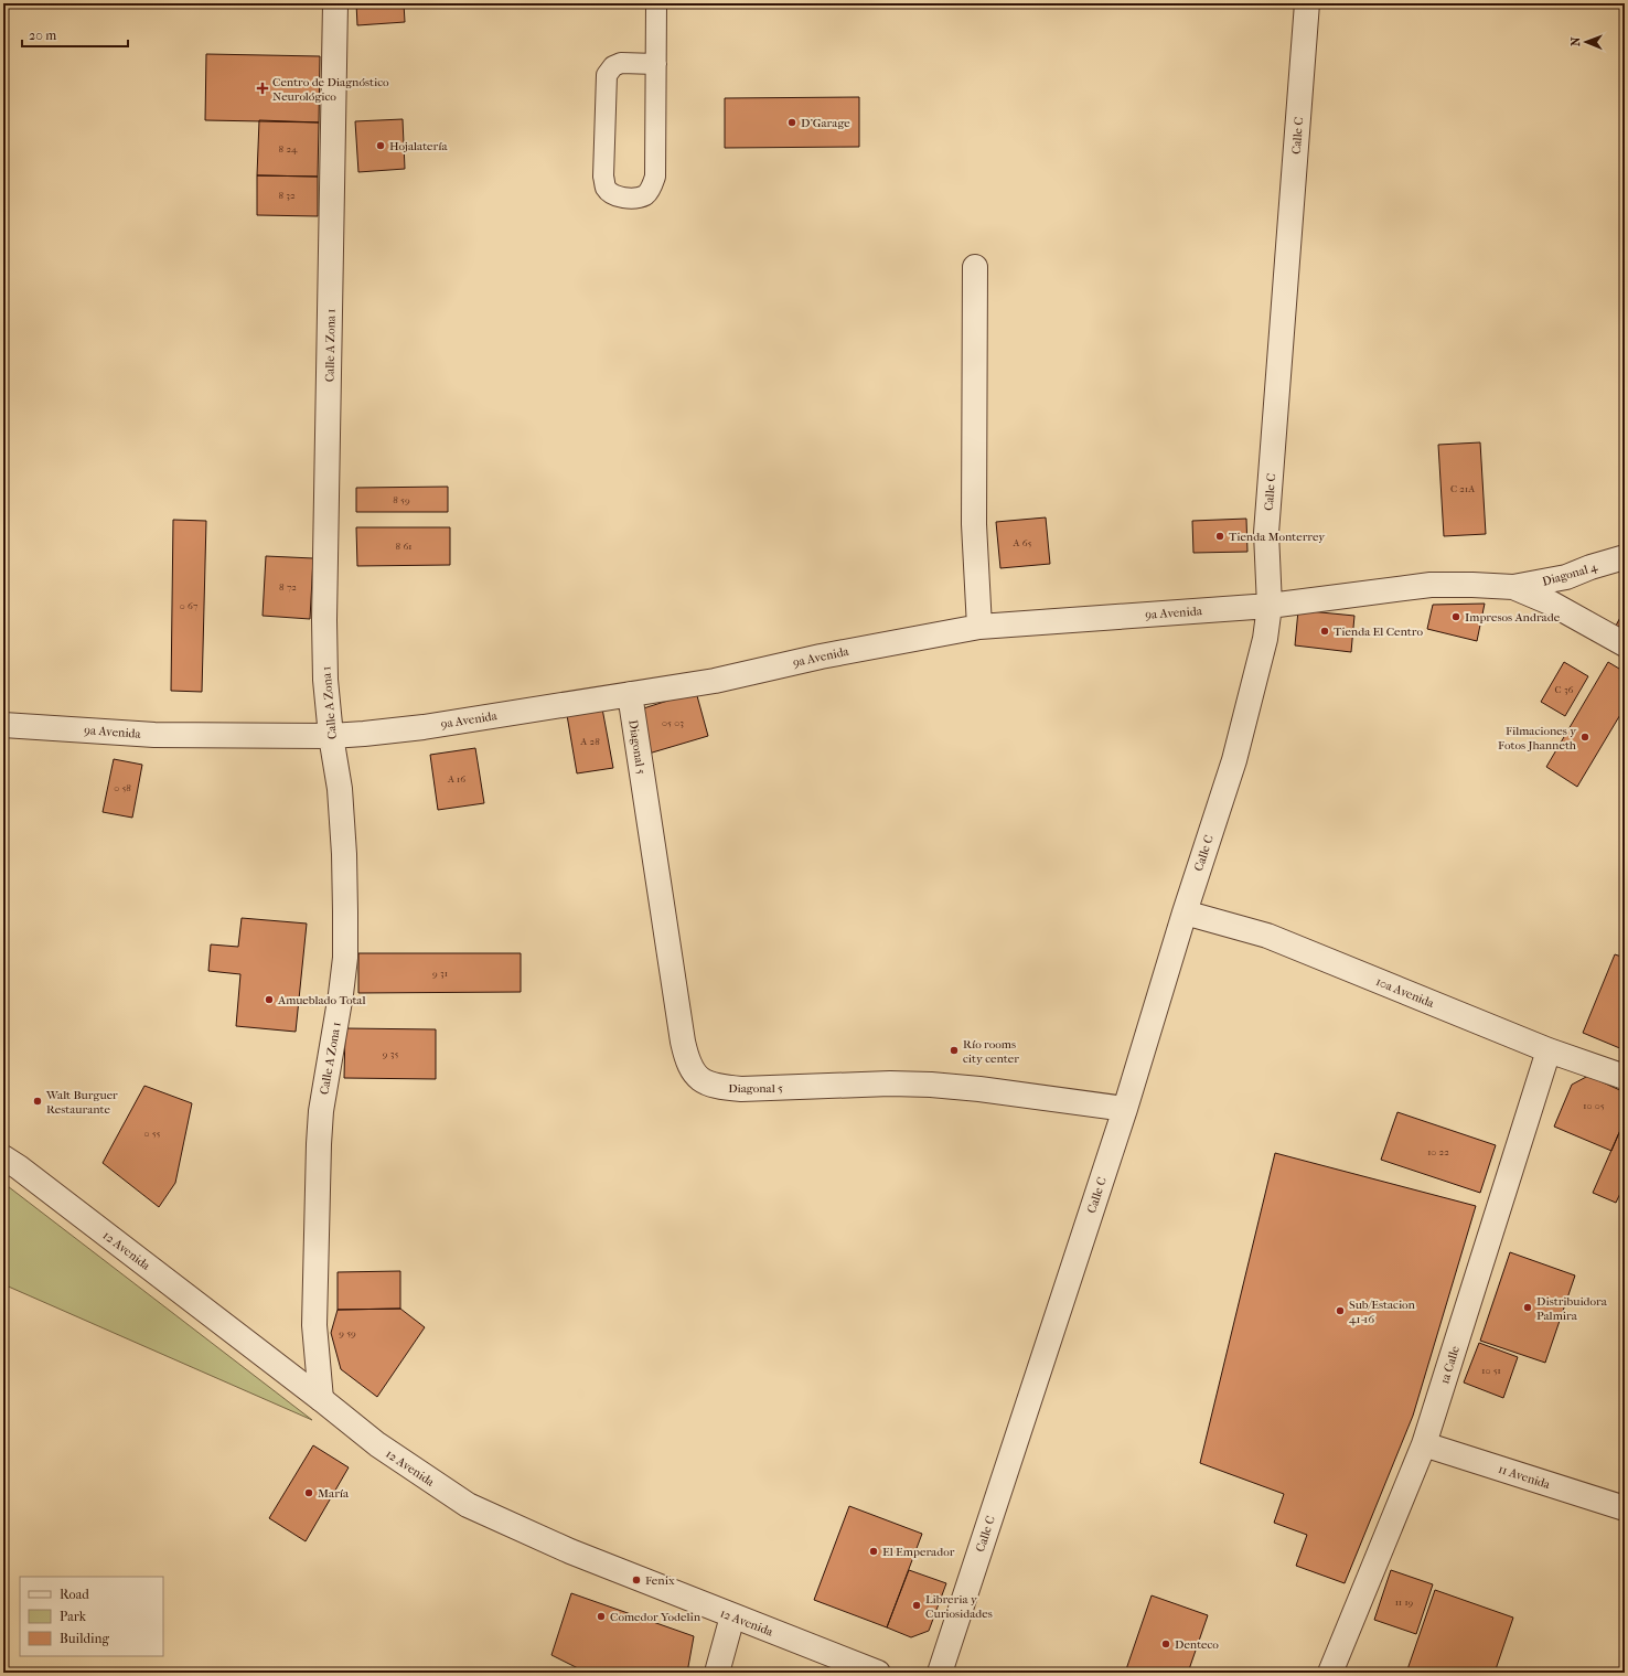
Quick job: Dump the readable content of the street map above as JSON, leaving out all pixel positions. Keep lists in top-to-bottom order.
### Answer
{
  "streets": {
    "street": [
      "Calle C",
      "Calle A Zona 1",
      "Diagonal 4",
      "9a Avenida",
      "Diagonal 5",
      "10a Avenida",
      "12 Avenida",
      "1a Calle",
      "11 Avenida"
    ]
  },
  "crossings": [
    ["Calle C", "9a Avenida"],
    ["Calle C", "Diagonal 5"],
    ["Calle C", "10a Avenida"],
    ["Calle A Zona 1", "9a Avenida"],
    ["Calle A Zona 1", "12 Avenida"],
    ["Diagonal 4", "9a Avenida"],
    ["9a Avenida", "Diagonal 5"],
    ["10a Avenida", "1a Calle"],
    ["1a Calle", "11 Avenida"]
  ],
  "places": {
    "health": ["Centro de Diagnóstico Neurológico"],
    "other": [
      "D'Garage",
      "Hojalatería",
      "Tienda Monterrey",
      "Impresos Andrade",
      "Tienda El Centro",
      "Filmaciones y Fotos Jhanneth",
      "Amueblado Total",
      "Río rooms city center",
      "Walt Burguer Restaurante",
      "Distribuidora Palmira",
      "Sub/Estacion 41-16",
      "María",
      "El Emperador",
      "Fenix",
      "Libreria y Curiosidades",
      "Comedor Yodelin",
      "Denteco"
    ]
  },
  "house_numbers": [
    "8-24",
    "8-32",
    "C-21A",
    "8-59",
    "A-65",
    "8-61",
    "8-72",
    "0-67",
    "C-36",
    "05-03",
    "A-28",
    "A-16",
    "0-58",
    "9-31",
    "9-35",
    "10-05",
    "0-55",
    "10-22",
    "9-59",
    "10-51",
    "11-19"
  ],
  "legend": ["Road", "Park", "Building"],
  "scale_bar": "20 m",
  "north": "left"
}
